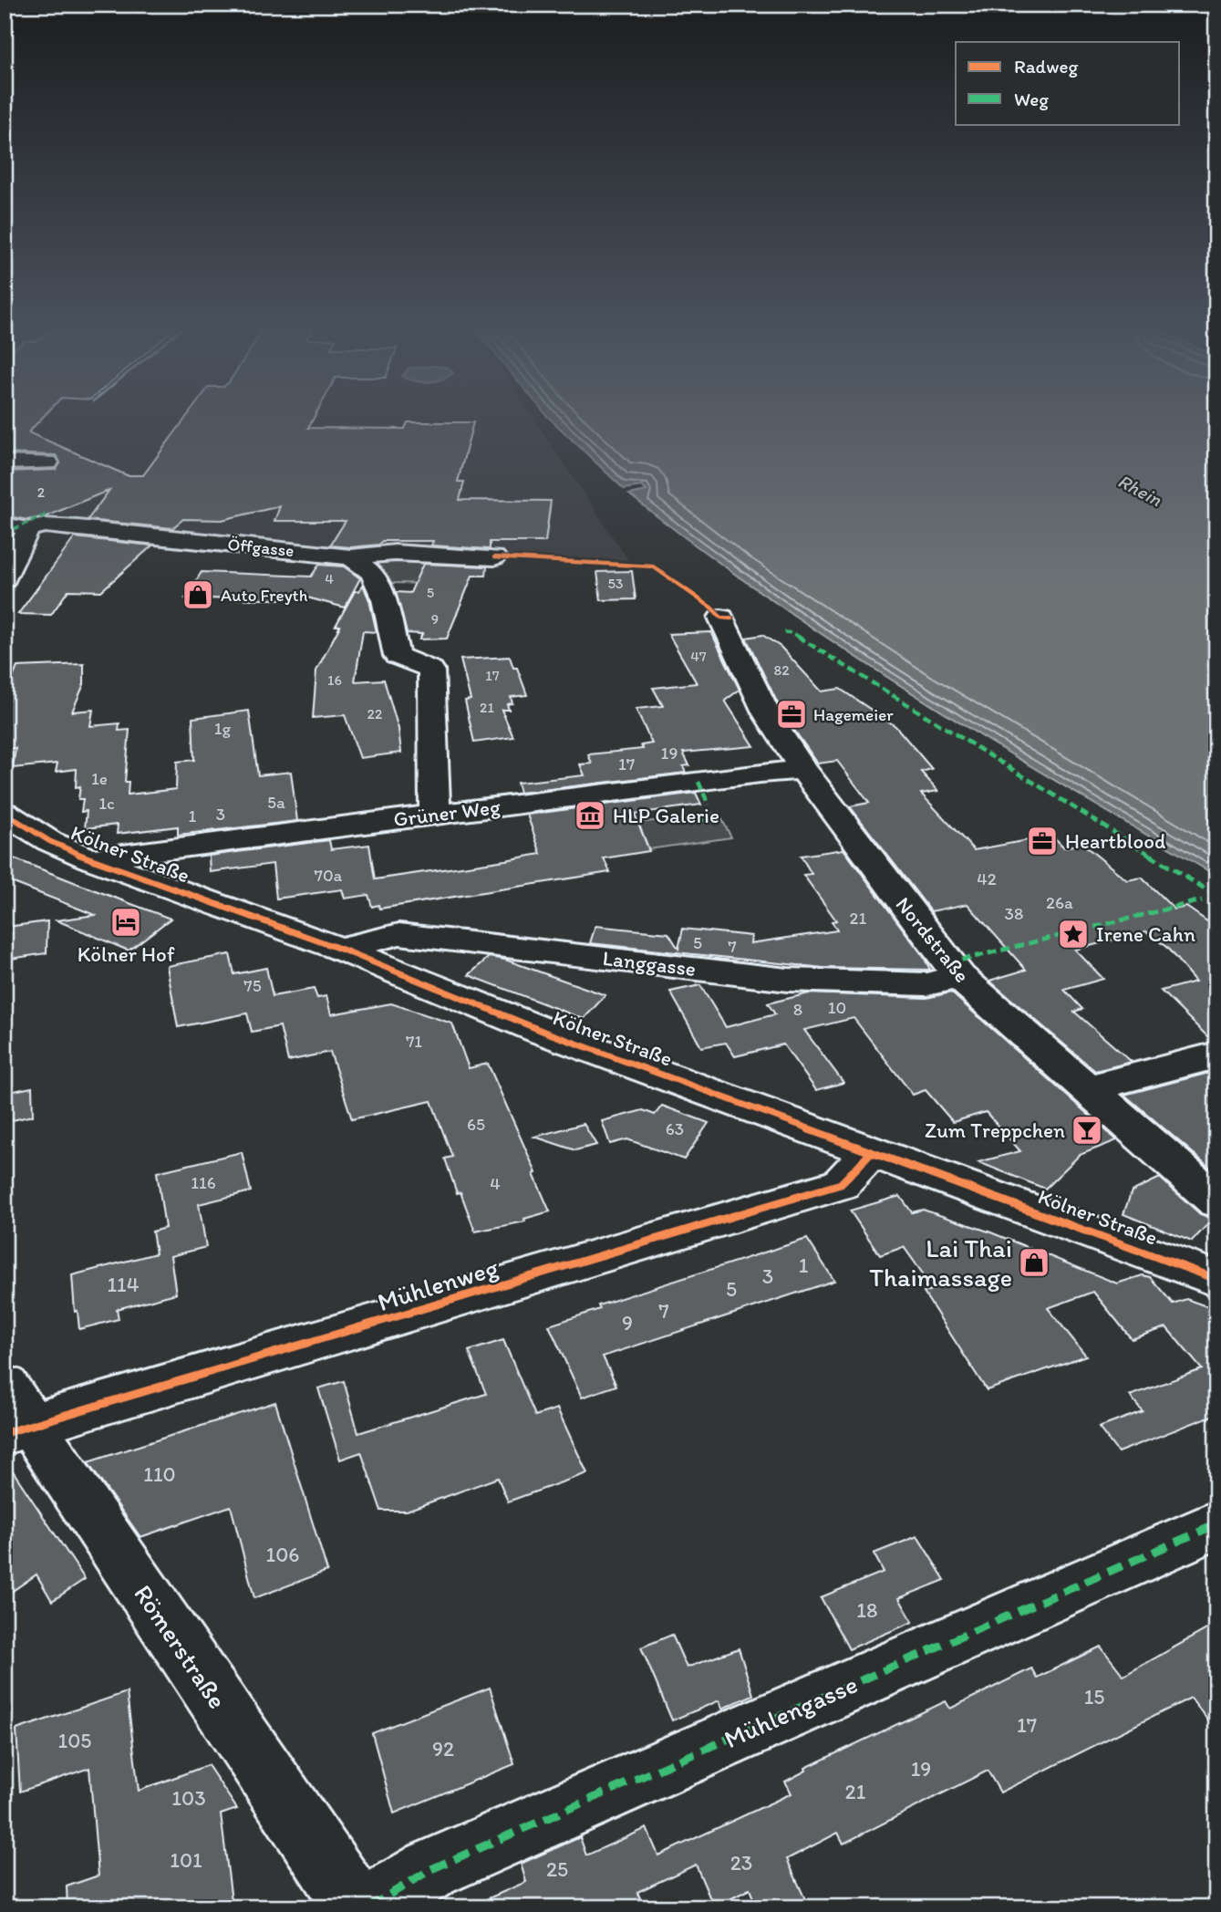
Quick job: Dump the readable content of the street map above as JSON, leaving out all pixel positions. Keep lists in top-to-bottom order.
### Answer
{
  "streets": {
    "street": [
      "Öffgasse",
      "Grüner Weg",
      "Kölner Straße",
      "Nordstraße",
      "Langgasse",
      "Mühlenweg",
      "Römerstraße",
      "Mühlengasse"
    ]
  },
  "crossings": [
    ["Grüner Weg", "Kölner Straße"],
    ["Grüner Weg", "Nordstraße"],
    ["Kölner Straße", "Langgasse"],
    ["Kölner Straße", "Mühlenweg"],
    ["Nordstraße", "Langgasse"],
    ["Mühlenweg", "Römerstraße"]
  ],
  "water": ["Rhein"],
  "places": {
    "shop": ["Auto Freyth", "Lai Thai Thaimassage"],
    "office": ["Hagemeier", "Heartblood"],
    "museum": ["HLP Galerie"],
    "hotel": ["Kölner Hof"],
    "place": ["Irene Cahn"],
    "bar": ["Zum Treppchen"]
  },
  "house_numbers": [
    "2",
    "4",
    "53",
    "5",
    "9",
    "47",
    "82",
    "17",
    "16",
    "21",
    "22",
    "1g",
    "19",
    "17",
    "1e",
    "5a",
    "1c",
    "3",
    "1",
    "70a",
    "42",
    "26a",
    "38",
    "21",
    "5",
    "7",
    "75",
    "10",
    "8",
    "71",
    "65",
    "63",
    "116",
    "4",
    "1",
    "3",
    "114",
    "5",
    "7",
    "9",
    "110",
    "106",
    "18",
    "15",
    "17",
    "105",
    "92",
    "19",
    "21",
    "103",
    "101",
    "23",
    "25"
  ],
  "legend": ["Radweg", "Weg"]
}
